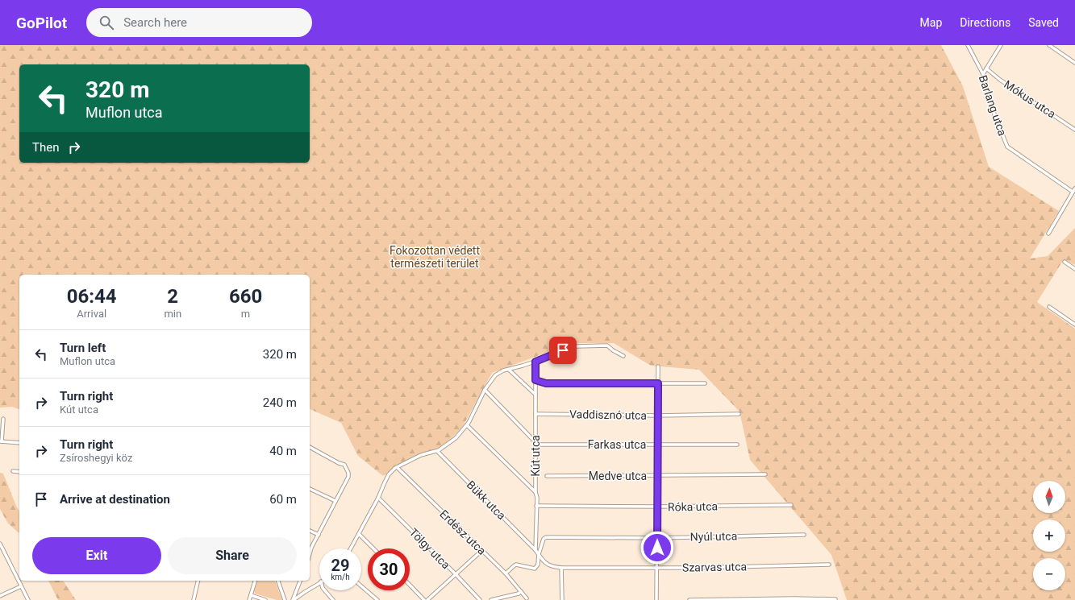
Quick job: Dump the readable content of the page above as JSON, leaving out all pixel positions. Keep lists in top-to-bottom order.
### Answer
{
  "streets": {
    "street": [
      "Mókus utca",
      "Barlang utca",
      "Vaddisznó utca",
      "Farkas utca",
      "Kút utca",
      "Medve utca",
      "Bükk utca",
      "Róka utca",
      "Erdész utca",
      "Nyúl utca",
      "Tölgy utca",
      "Szarvas utca"
    ]
  },
  "crossings": [
    ["Vaddisznó utca", "Kút utca"],
    ["Farkas utca", "Kút utca"],
    ["Kút utca", "Bükk utca"],
    ["Kút utca", "Róka utca"],
    ["Bükk utca", "Nyúl utca"],
    ["Bükk utca", "Szarvas utca"],
    ["Nyúl utca", "Szarvas utca"]
  ],
  "parks": ["Fokozottan védett természeti terület"],
  "north": "top",
  "page": {
    "header": "GoPilot",
    "search": "Search here",
    "nav": ["Map", "Directions", "Saved"],
    "turn": ["320 m", "Muflon utca"],
    "then": "Then",
    "eta": [
      "06:44",
      "Arrival",
      "2",
      "min",
      "660",
      "m"
    ],
    "list": [
      {
        "name": "Turn left",
        "note": "Muflon utca",
        "value": "320 m"
      },
      {
        "name": "Turn right",
        "note": "Kút utca",
        "value": "240 m"
      },
      {
        "name": "Turn right",
        "note": "Zsíroshegyi köz",
        "value": "40 m"
      },
      {
        "name": "Arrive at destination",
        "value": "60 m"
      }
    ],
    "map_buttons": ["+", "−"],
    "buttons": ["Exit", "Share"],
    "speed": "29 km/h",
    "limit": "30"
  }
}
